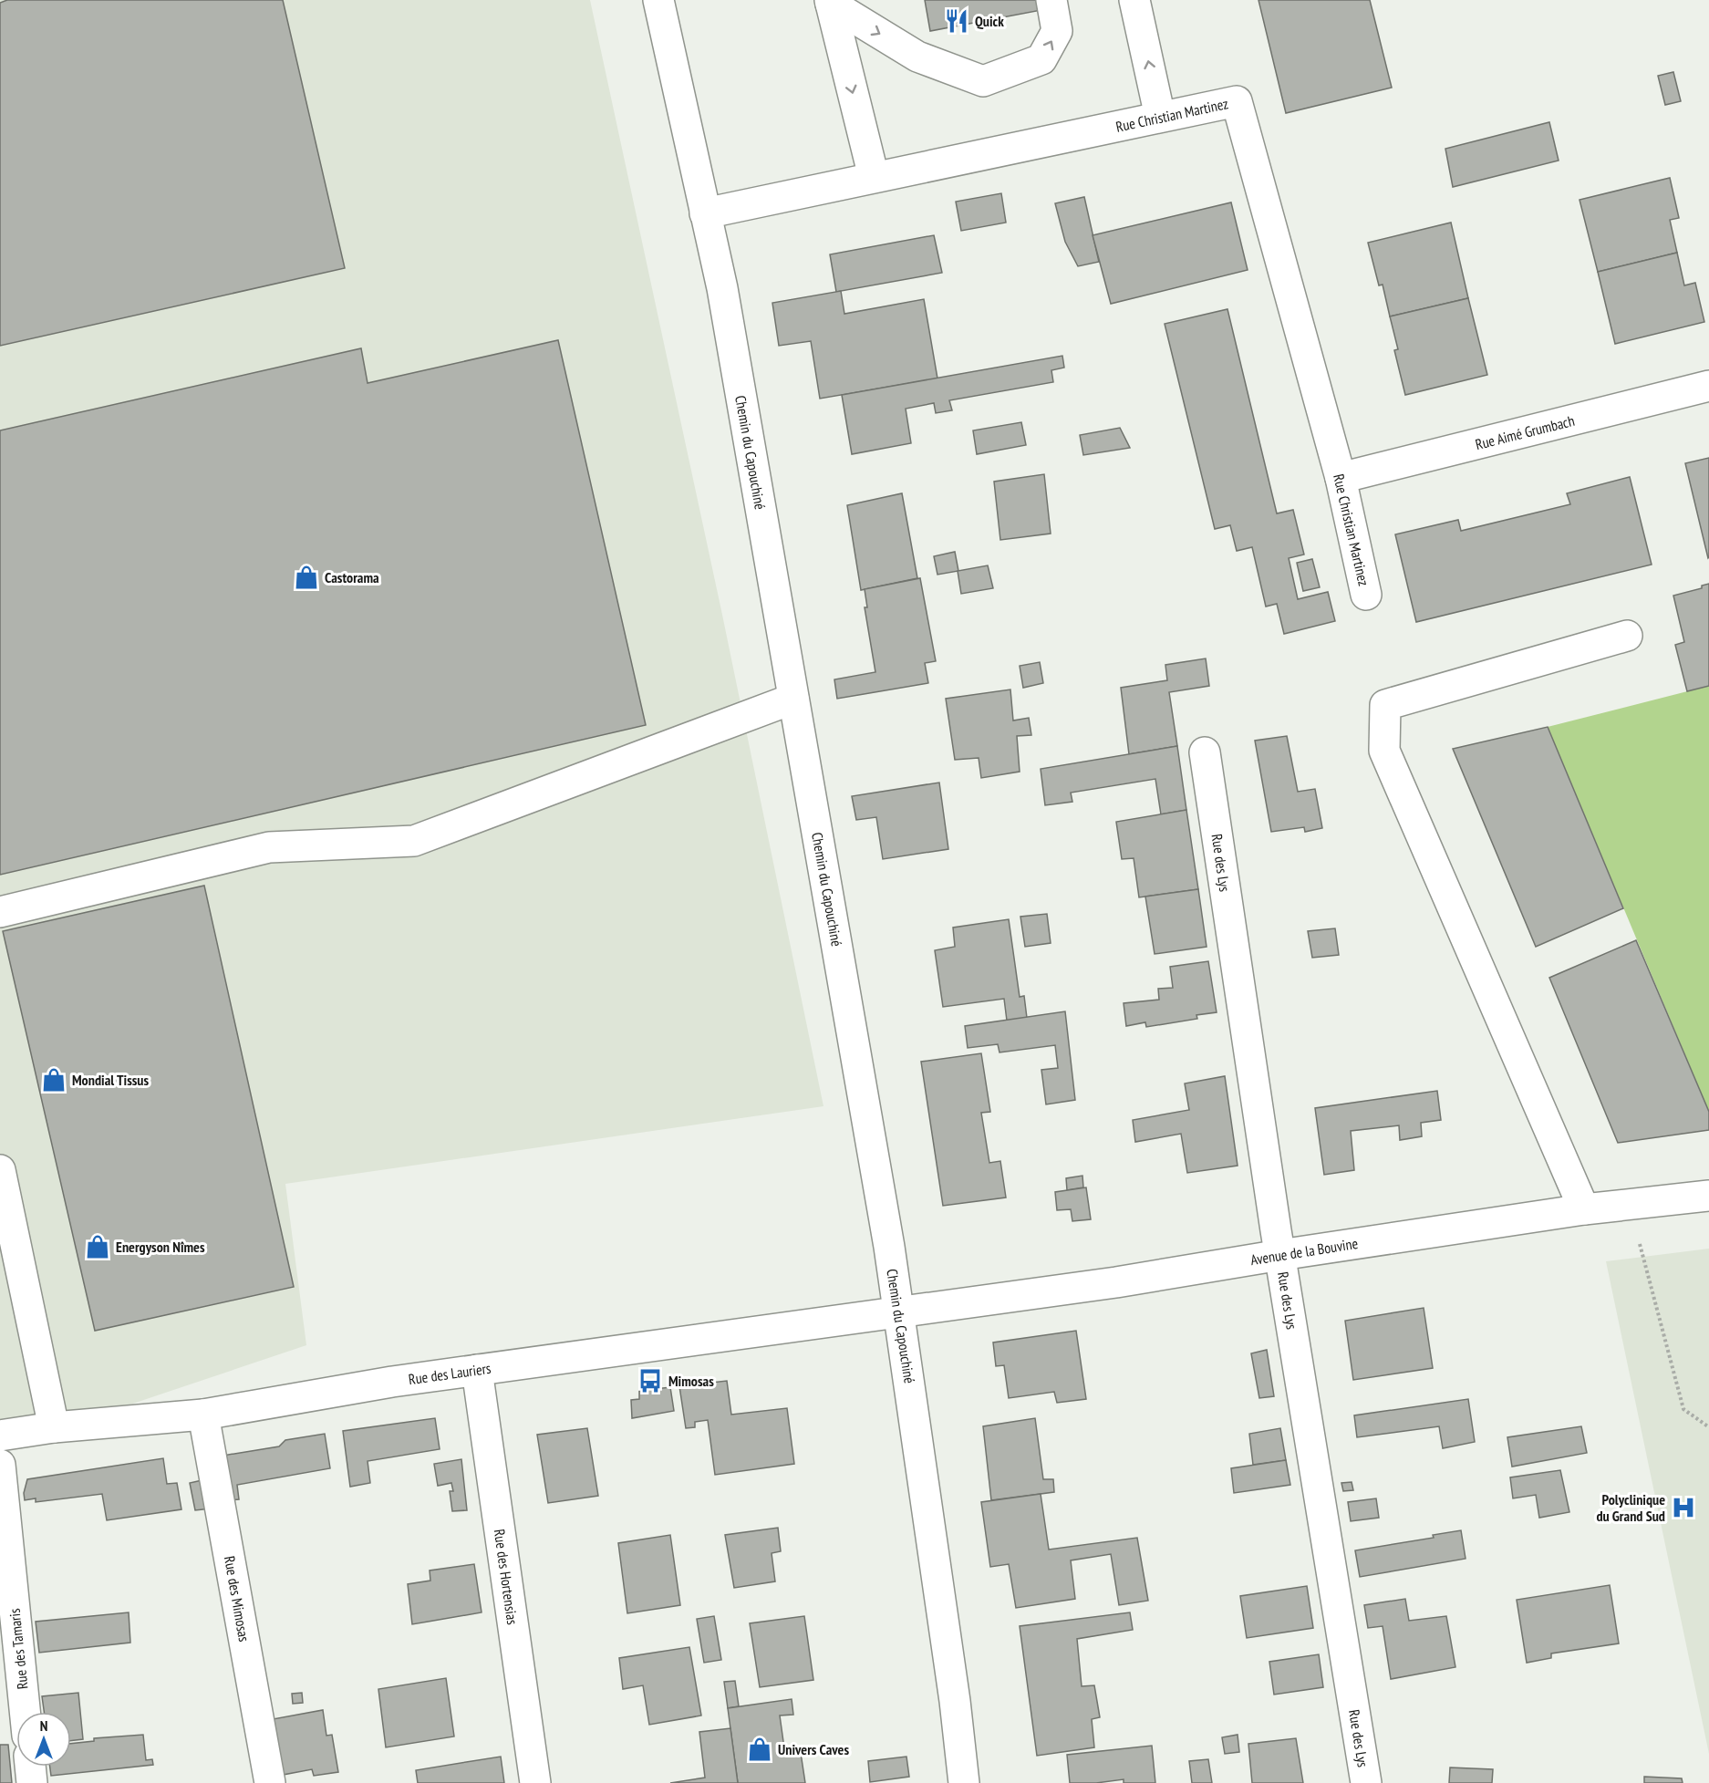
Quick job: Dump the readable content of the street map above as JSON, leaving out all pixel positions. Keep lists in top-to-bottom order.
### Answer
{
  "streets": {
    "street": [
      "Rue Christian Martinez",
      "Rue Aimé Grumbach",
      "Chemin du Capouchiné",
      "Rue des Lys",
      "Avenue de la Bouvine",
      "Rue des Lauriers",
      "Rue des Hortensias",
      "Rue des Mimosas",
      "Rue des Tamaris"
    ]
  },
  "crossings": [
    ["Rue Christian Martinez", "Rue Aimé Grumbach"],
    ["Rue Christian Martinez", "Chemin du Capouchiné"],
    ["Chemin du Capouchiné", "Avenue de la Bouvine"],
    ["Chemin du Capouchiné", "Rue des Lauriers"],
    ["Rue des Lys", "Avenue de la Bouvine"],
    ["Avenue de la Bouvine", "Rue des Lauriers"],
    ["Rue des Lauriers", "Rue des Hortensias"],
    ["Rue des Lauriers", "Rue des Mimosas"]
  ],
  "places": {
    "restaurant": ["Quick"],
    "shop": [
      "Castorama",
      "Mondial Tissus",
      "Energyson Nîmes",
      "Univers Caves"
    ],
    "bus stop": ["Mimosas"],
    "hospital": ["Polyclinique du Grand Sud"]
  },
  "north": "top"
}
